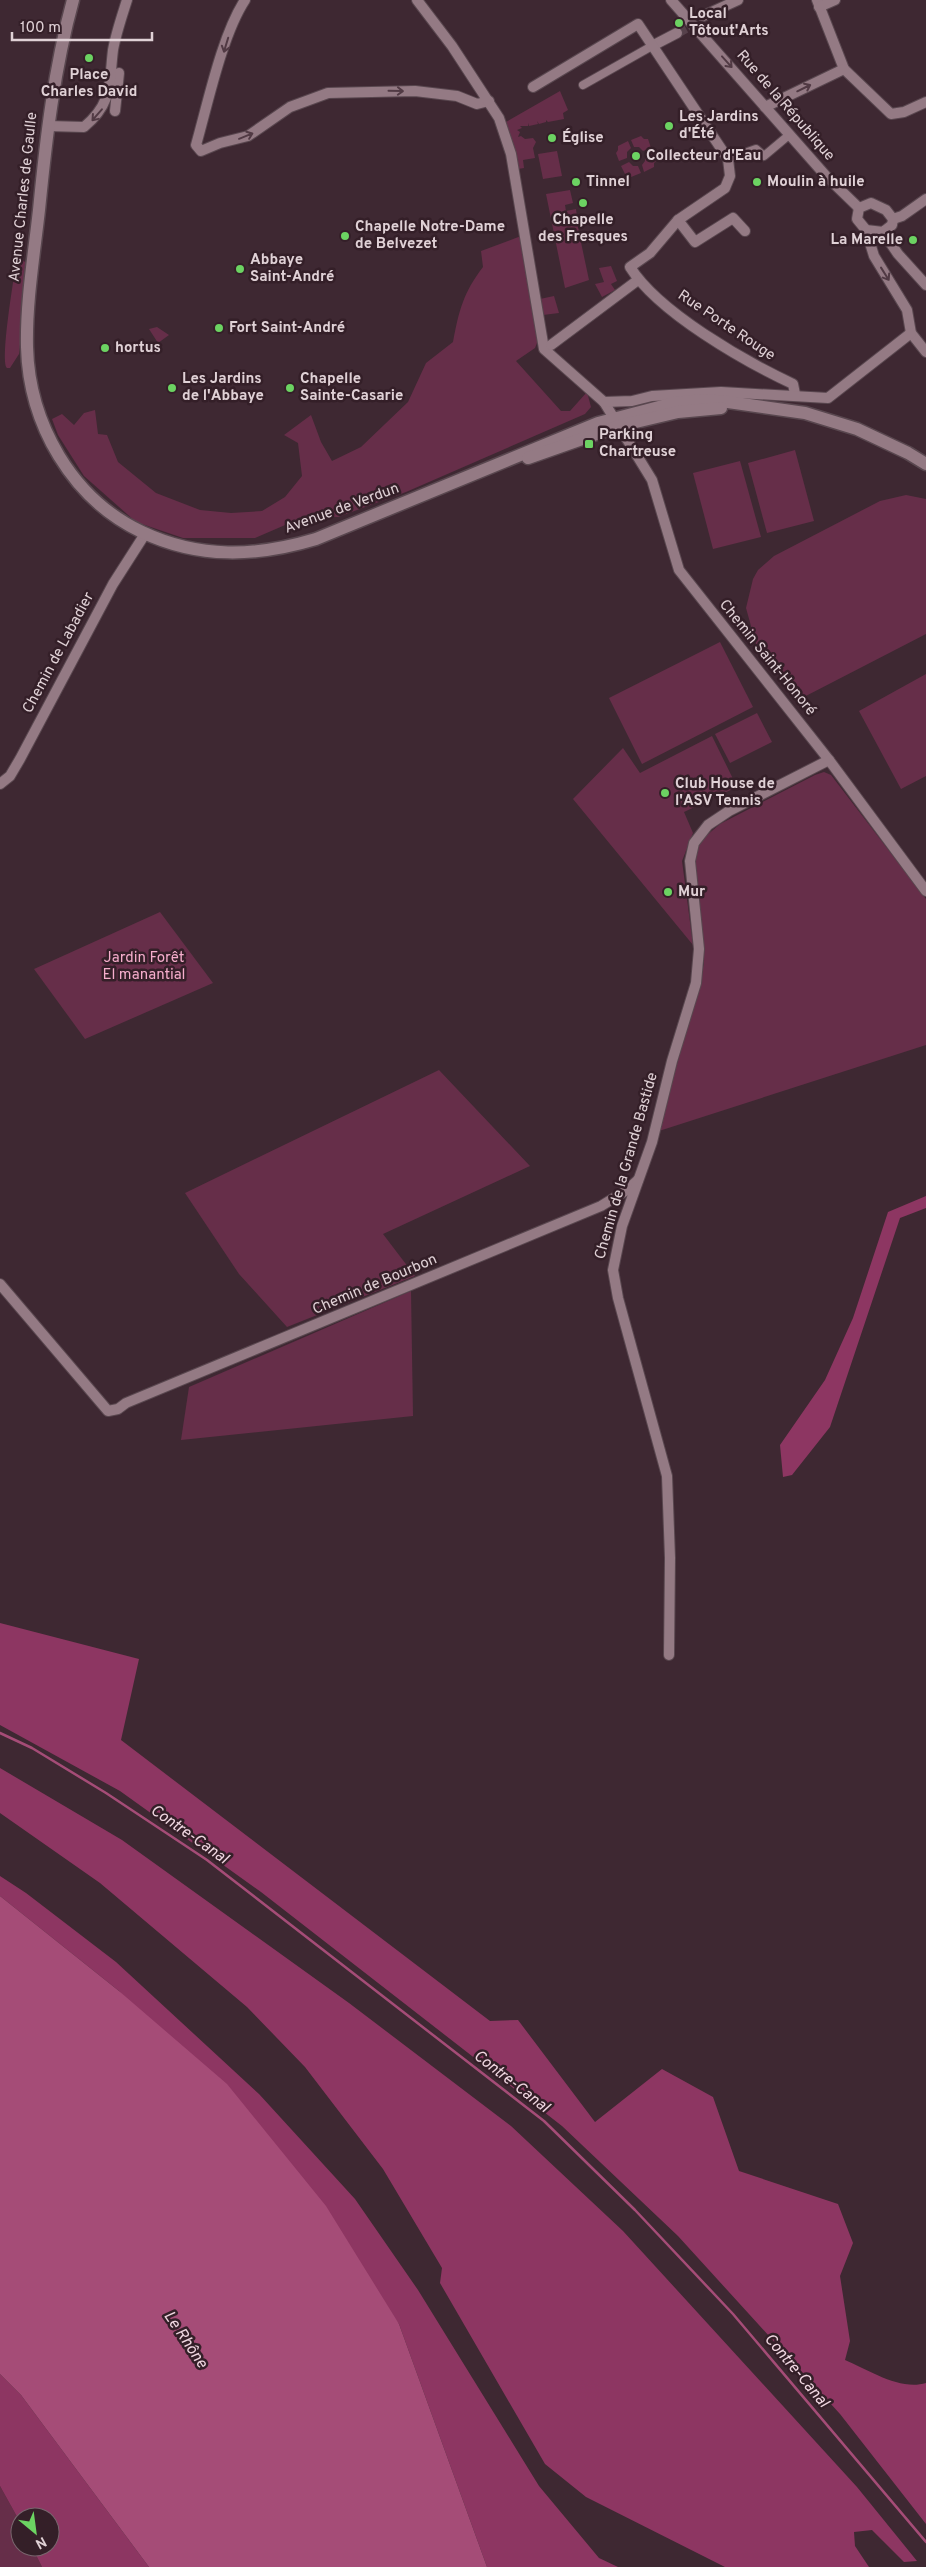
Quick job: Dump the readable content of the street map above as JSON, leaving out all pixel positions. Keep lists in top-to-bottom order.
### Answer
{
  "streets": {
    "main road": ["Avenue Charles de Gaulle", "Avenue de Verdun"],
    "street": [
      "Rue de la République",
      "Rue Porte Rouge",
      "Chemin de Labadier",
      "Chemin Saint-Honoré",
      "Chemin de la Grande Bastide",
      "Chemin de Bourbon"
    ]
  },
  "crossings": [
    ["Avenue Charles de Gaulle", "Avenue de Verdun"],
    ["Avenue Charles de Gaulle", "Chemin de Labadier"],
    ["Avenue de Verdun", "Chemin de Labadier"],
    ["Avenue de Verdun", "Chemin Saint-Honoré"],
    ["Chemin Saint-Honoré", "Chemin de la Grande Bastide"],
    ["Chemin de la Grande Bastide", "Chemin de Bourbon"]
  ],
  "water": ["Contre-Canal", "Le Rhône"],
  "parks": ["Jardin Forêt El manantial"],
  "places": {
    "other": [
      "Local Tôtout'Arts",
      "Place Charles David",
      "Les Jardins d'Été",
      "Église",
      "Collecteur d'Eau",
      "Tinnel",
      "Moulin à huile",
      "Chapelle des Fresques",
      "Chapelle Notre-Dame de Belvezet",
      "La Marelle",
      "Abbaye Saint-André",
      "Fort Saint-André",
      "hortus",
      "Les Jardins de l'Abbaye",
      "Chapelle Sainte-Casarie",
      "Club House de l'ASV Tennis",
      "Mur"
    ],
    "transit": ["Parking Chartreuse"]
  },
  "scale_bar": "100 m",
  "north": "bottom right"
}
